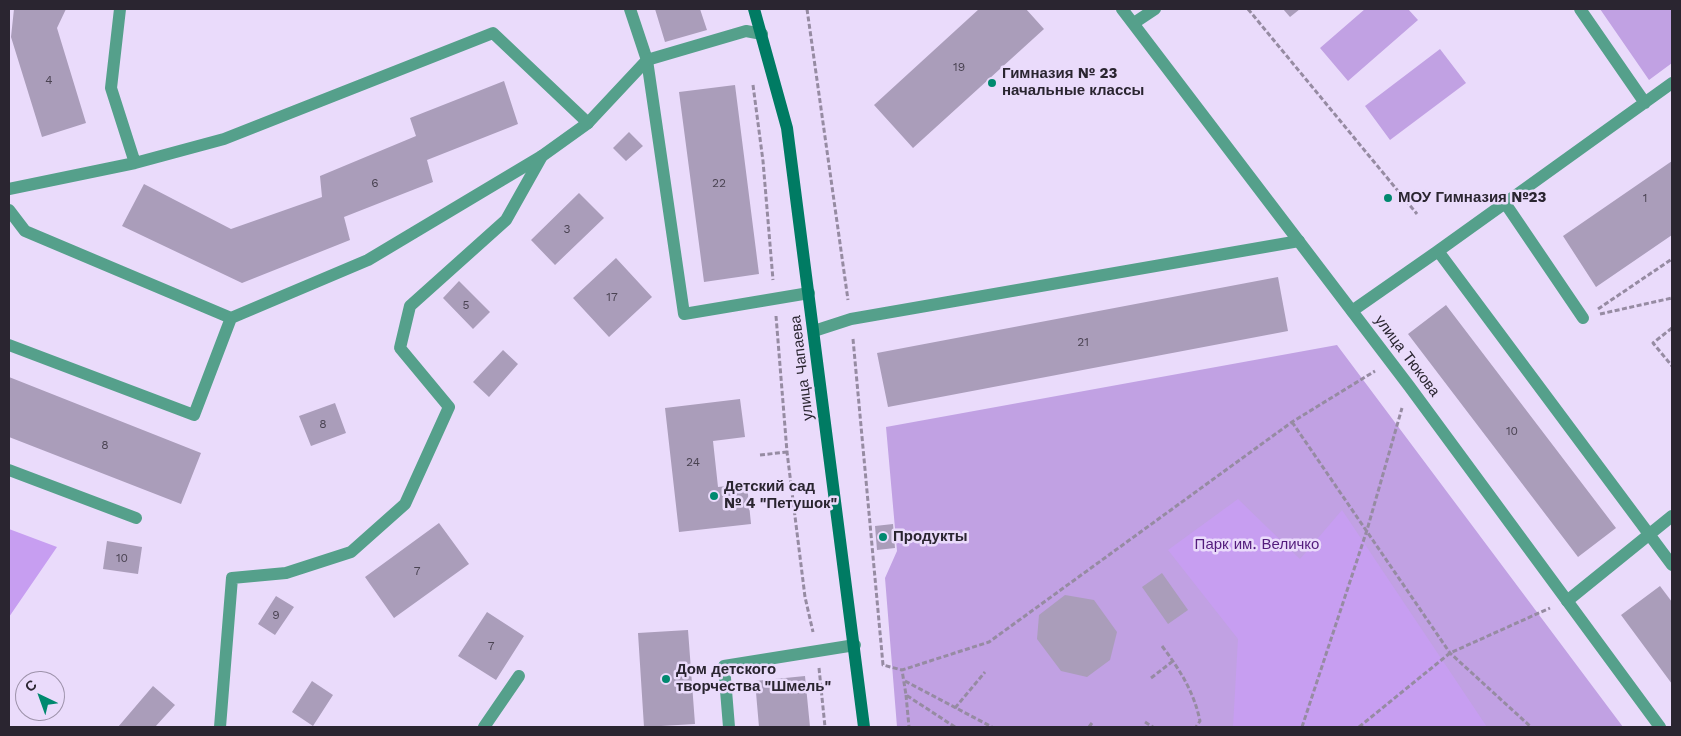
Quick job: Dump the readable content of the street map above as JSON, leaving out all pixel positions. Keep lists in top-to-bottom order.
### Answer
{
  "streets": {
    "street": ["улица Тюкова", "улица Чапаева"]
  },
  "parks": ["Парк им. Величко"],
  "places": [
    "Гимназия № 23 начальные классы",
    "МОУ Гимназия №23",
    "Детский сад № 4 \"Петушок\"",
    "Продукты",
    "Дом детского творчества \"Шмель\""
  ],
  "house_numbers": [
    "19",
    "4",
    "6",
    "22",
    "1",
    "3",
    "17",
    "5",
    "21",
    "8",
    "10",
    "8",
    "24",
    "10",
    "7",
    "9",
    "7"
  ],
  "north": "top left"
}
